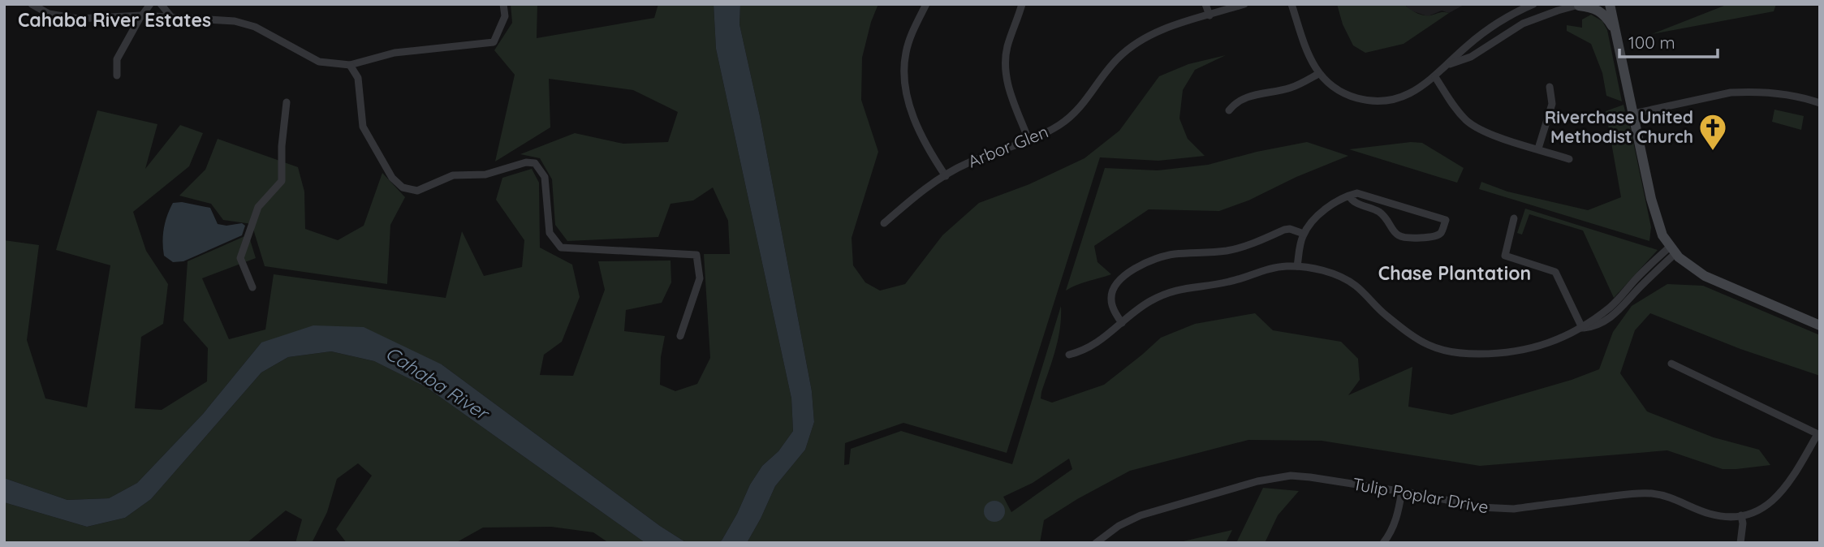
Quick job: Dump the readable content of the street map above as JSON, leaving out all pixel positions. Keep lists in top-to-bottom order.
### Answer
{
  "streets": {
    "street": ["Arbor Glen", "Tulip Poplar Drive"]
  },
  "districts": ["Cahaba River Estates", "Chase Plantation"],
  "water": ["Cahaba River"],
  "places": {
    "church": ["Riverchase United Methodist Church"]
  },
  "scale_bar": "100 m"
}
